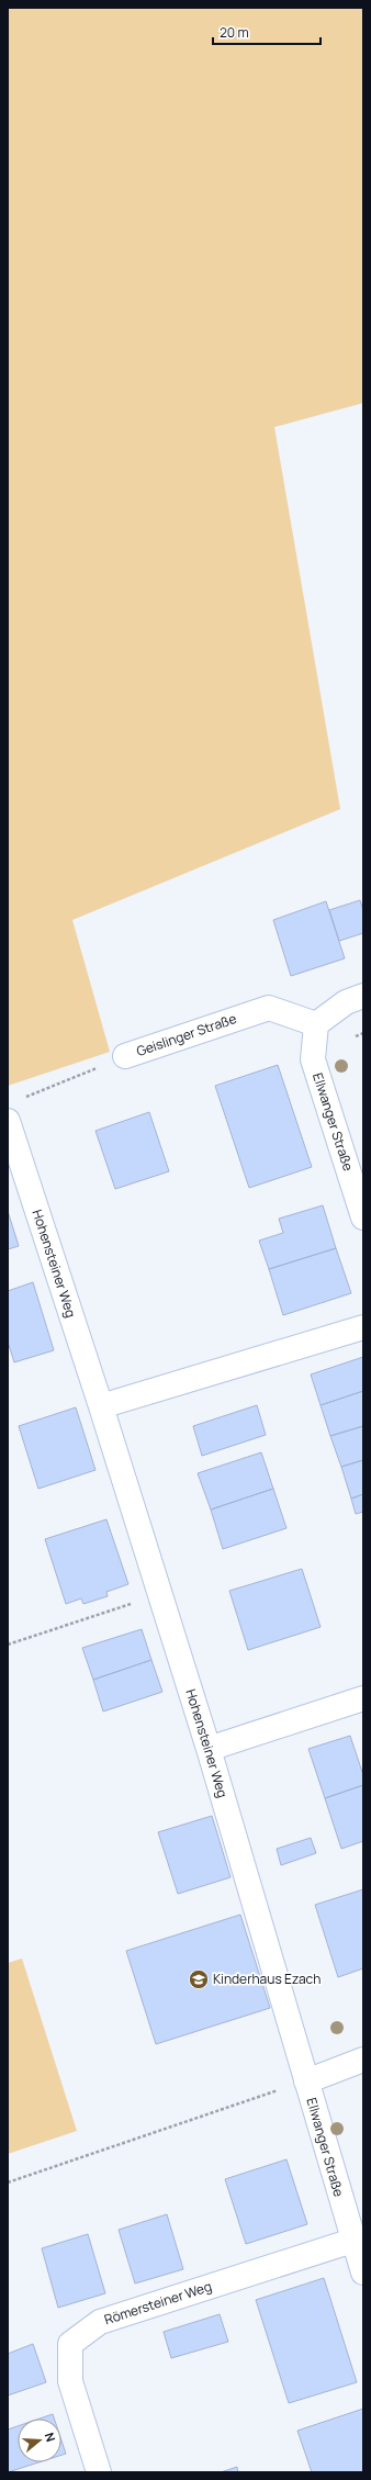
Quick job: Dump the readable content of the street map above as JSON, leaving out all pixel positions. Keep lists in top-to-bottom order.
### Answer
{
  "streets": {
    "street": [
      "Geislinger Straße",
      "Ellwanger Straße",
      "Hohensteiner Weg",
      "Römersteiner Weg"
    ]
  },
  "crossings": [
    ["Geislinger Straße", "Ellwanger Straße"],
    ["Ellwanger Straße", "Hohensteiner Weg"],
    ["Ellwanger Straße", "Römersteiner Weg"]
  ],
  "places": {
    "school or university": ["Kinderhaus Ezach"]
  },
  "scale_bar": "20 m",
  "north": "right"
}
